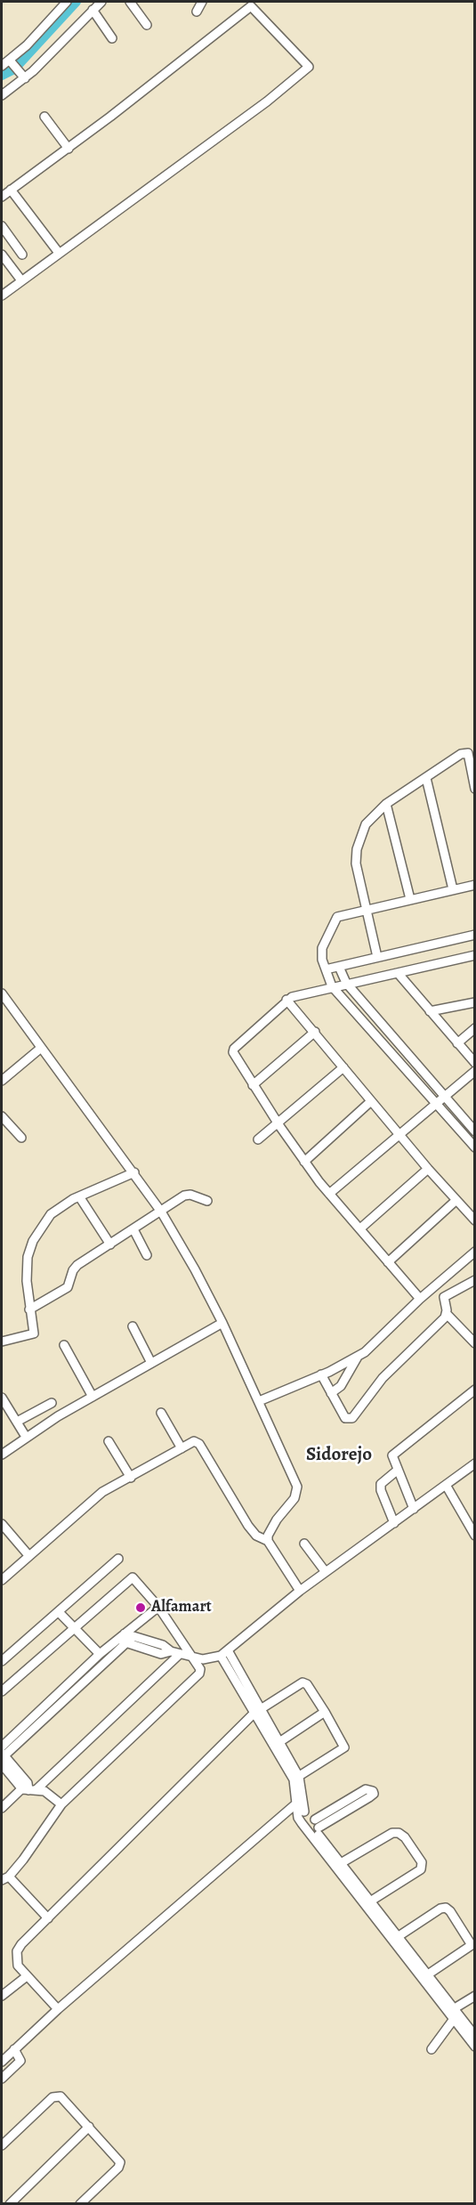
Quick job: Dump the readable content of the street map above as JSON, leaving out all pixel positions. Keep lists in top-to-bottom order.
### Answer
{
  "districts": ["Sidorejo"],
  "places": ["Alfamart"]
}
